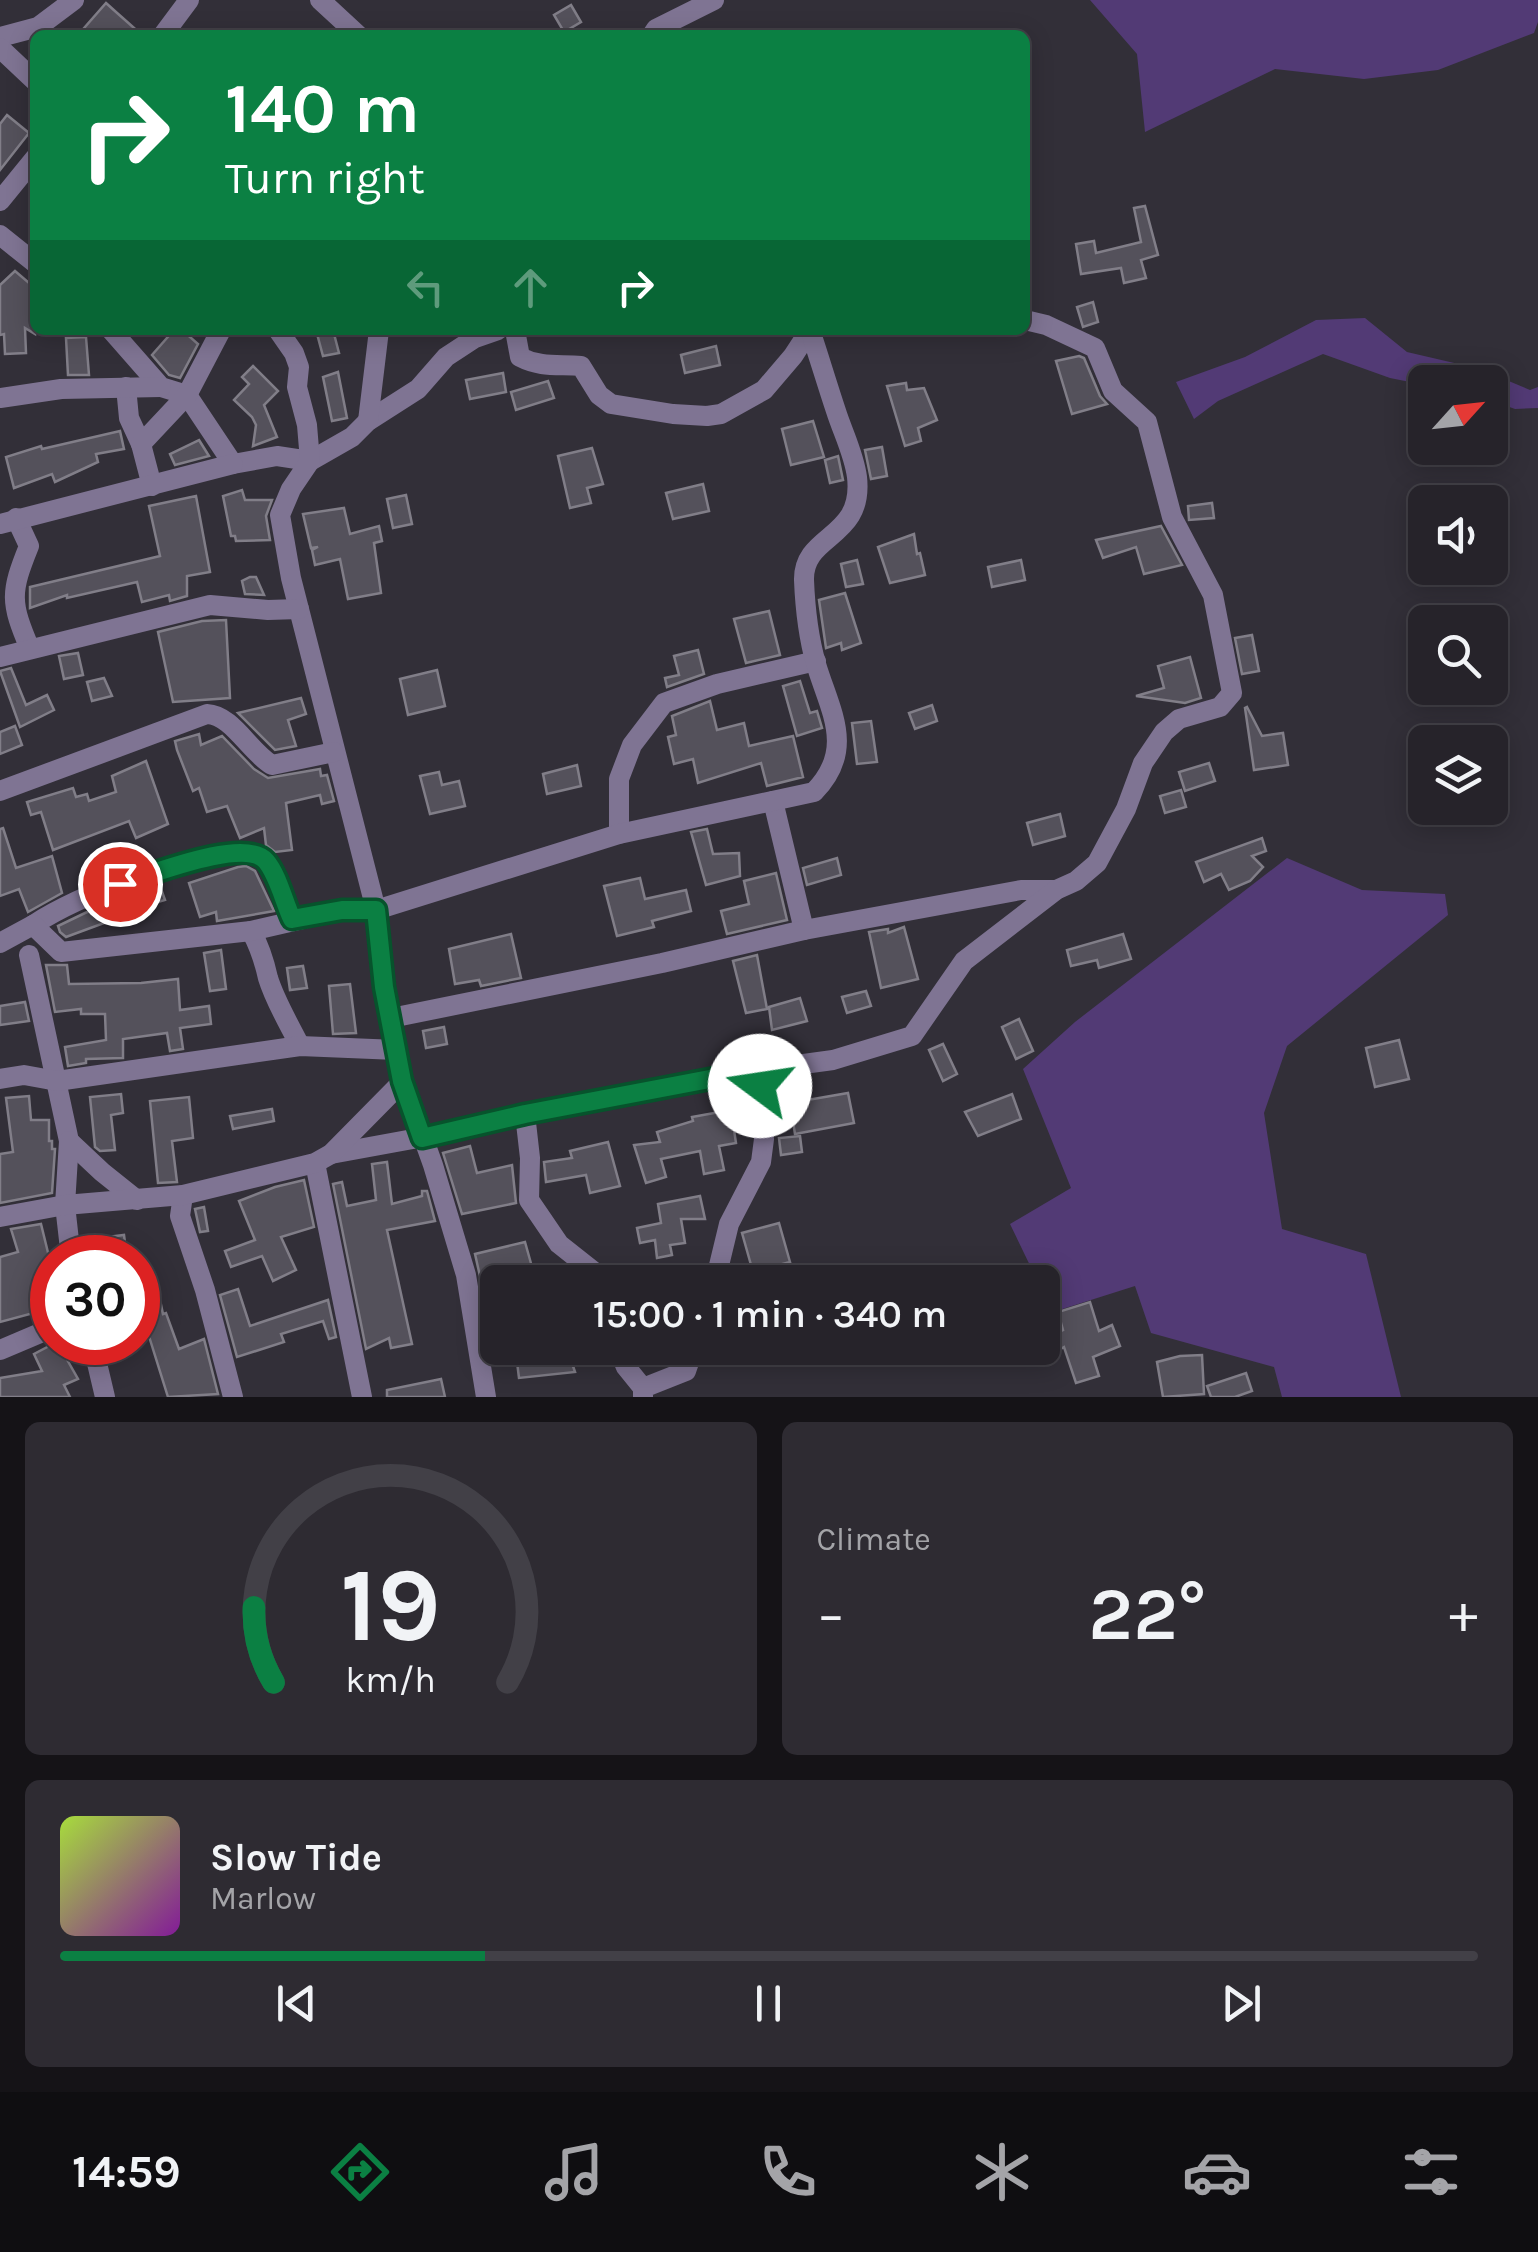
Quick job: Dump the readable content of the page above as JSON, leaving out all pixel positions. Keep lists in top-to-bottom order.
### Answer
{
  "north": "top right",
  "page": {
    "turn": ["140 m", "Turn right"],
    "limit": "30",
    "trip": "15:00 · 1 min · 340 m",
    "tile": "Climate",
    "heat": ["−", "22°", "+"],
    "song": ["Slow Tide", "Marlow"],
    "tabs": "14:59",
    "gauge": ["19", "km/h"]
  }
}
